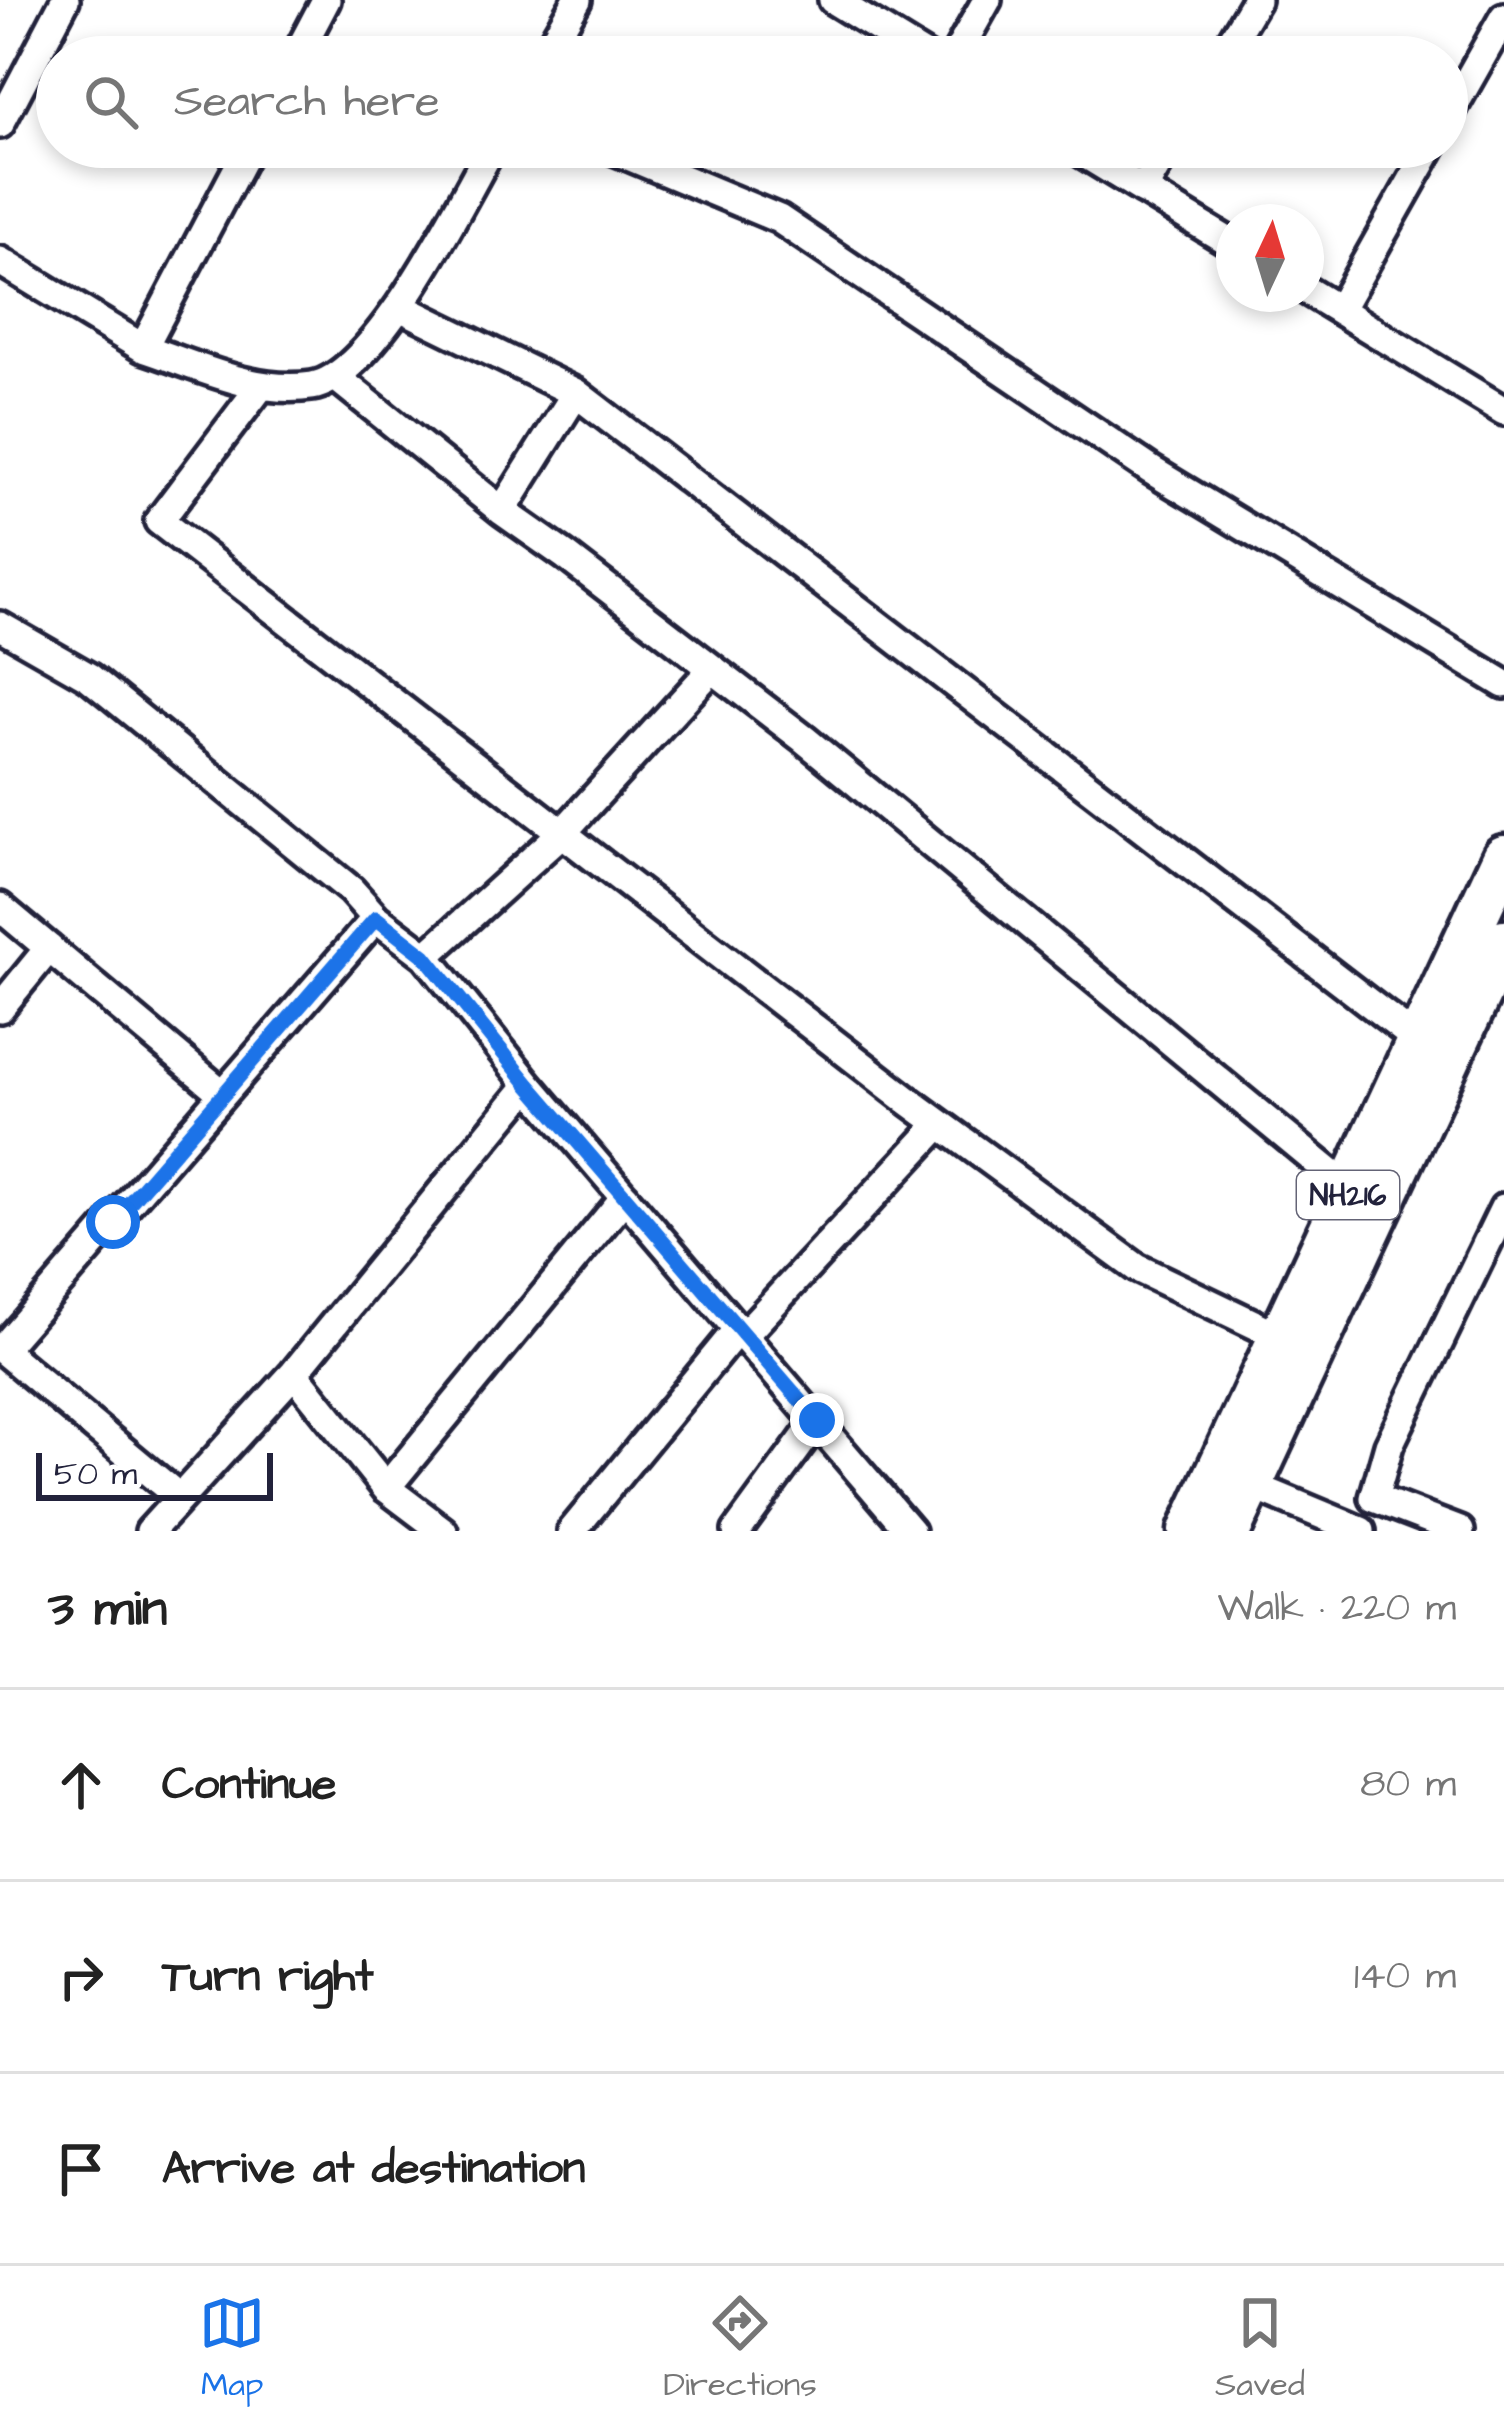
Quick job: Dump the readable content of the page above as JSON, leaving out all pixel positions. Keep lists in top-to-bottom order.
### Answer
{
  "streets": {
    "highway": ["NH216"]
  },
  "scale_bar": "50 m",
  "north": "top",
  "page": {
    "search": "Search here",
    "scale": "50 m",
    "heading": ["3 min", "Walk · 220 m"],
    "list": [
      ["Continue", "80 m"],
      ["Turn right", "140 m"],
      "Arrive at destination"
    ],
    "nav": ["Map", "Directions", "Saved"]
  }
}
